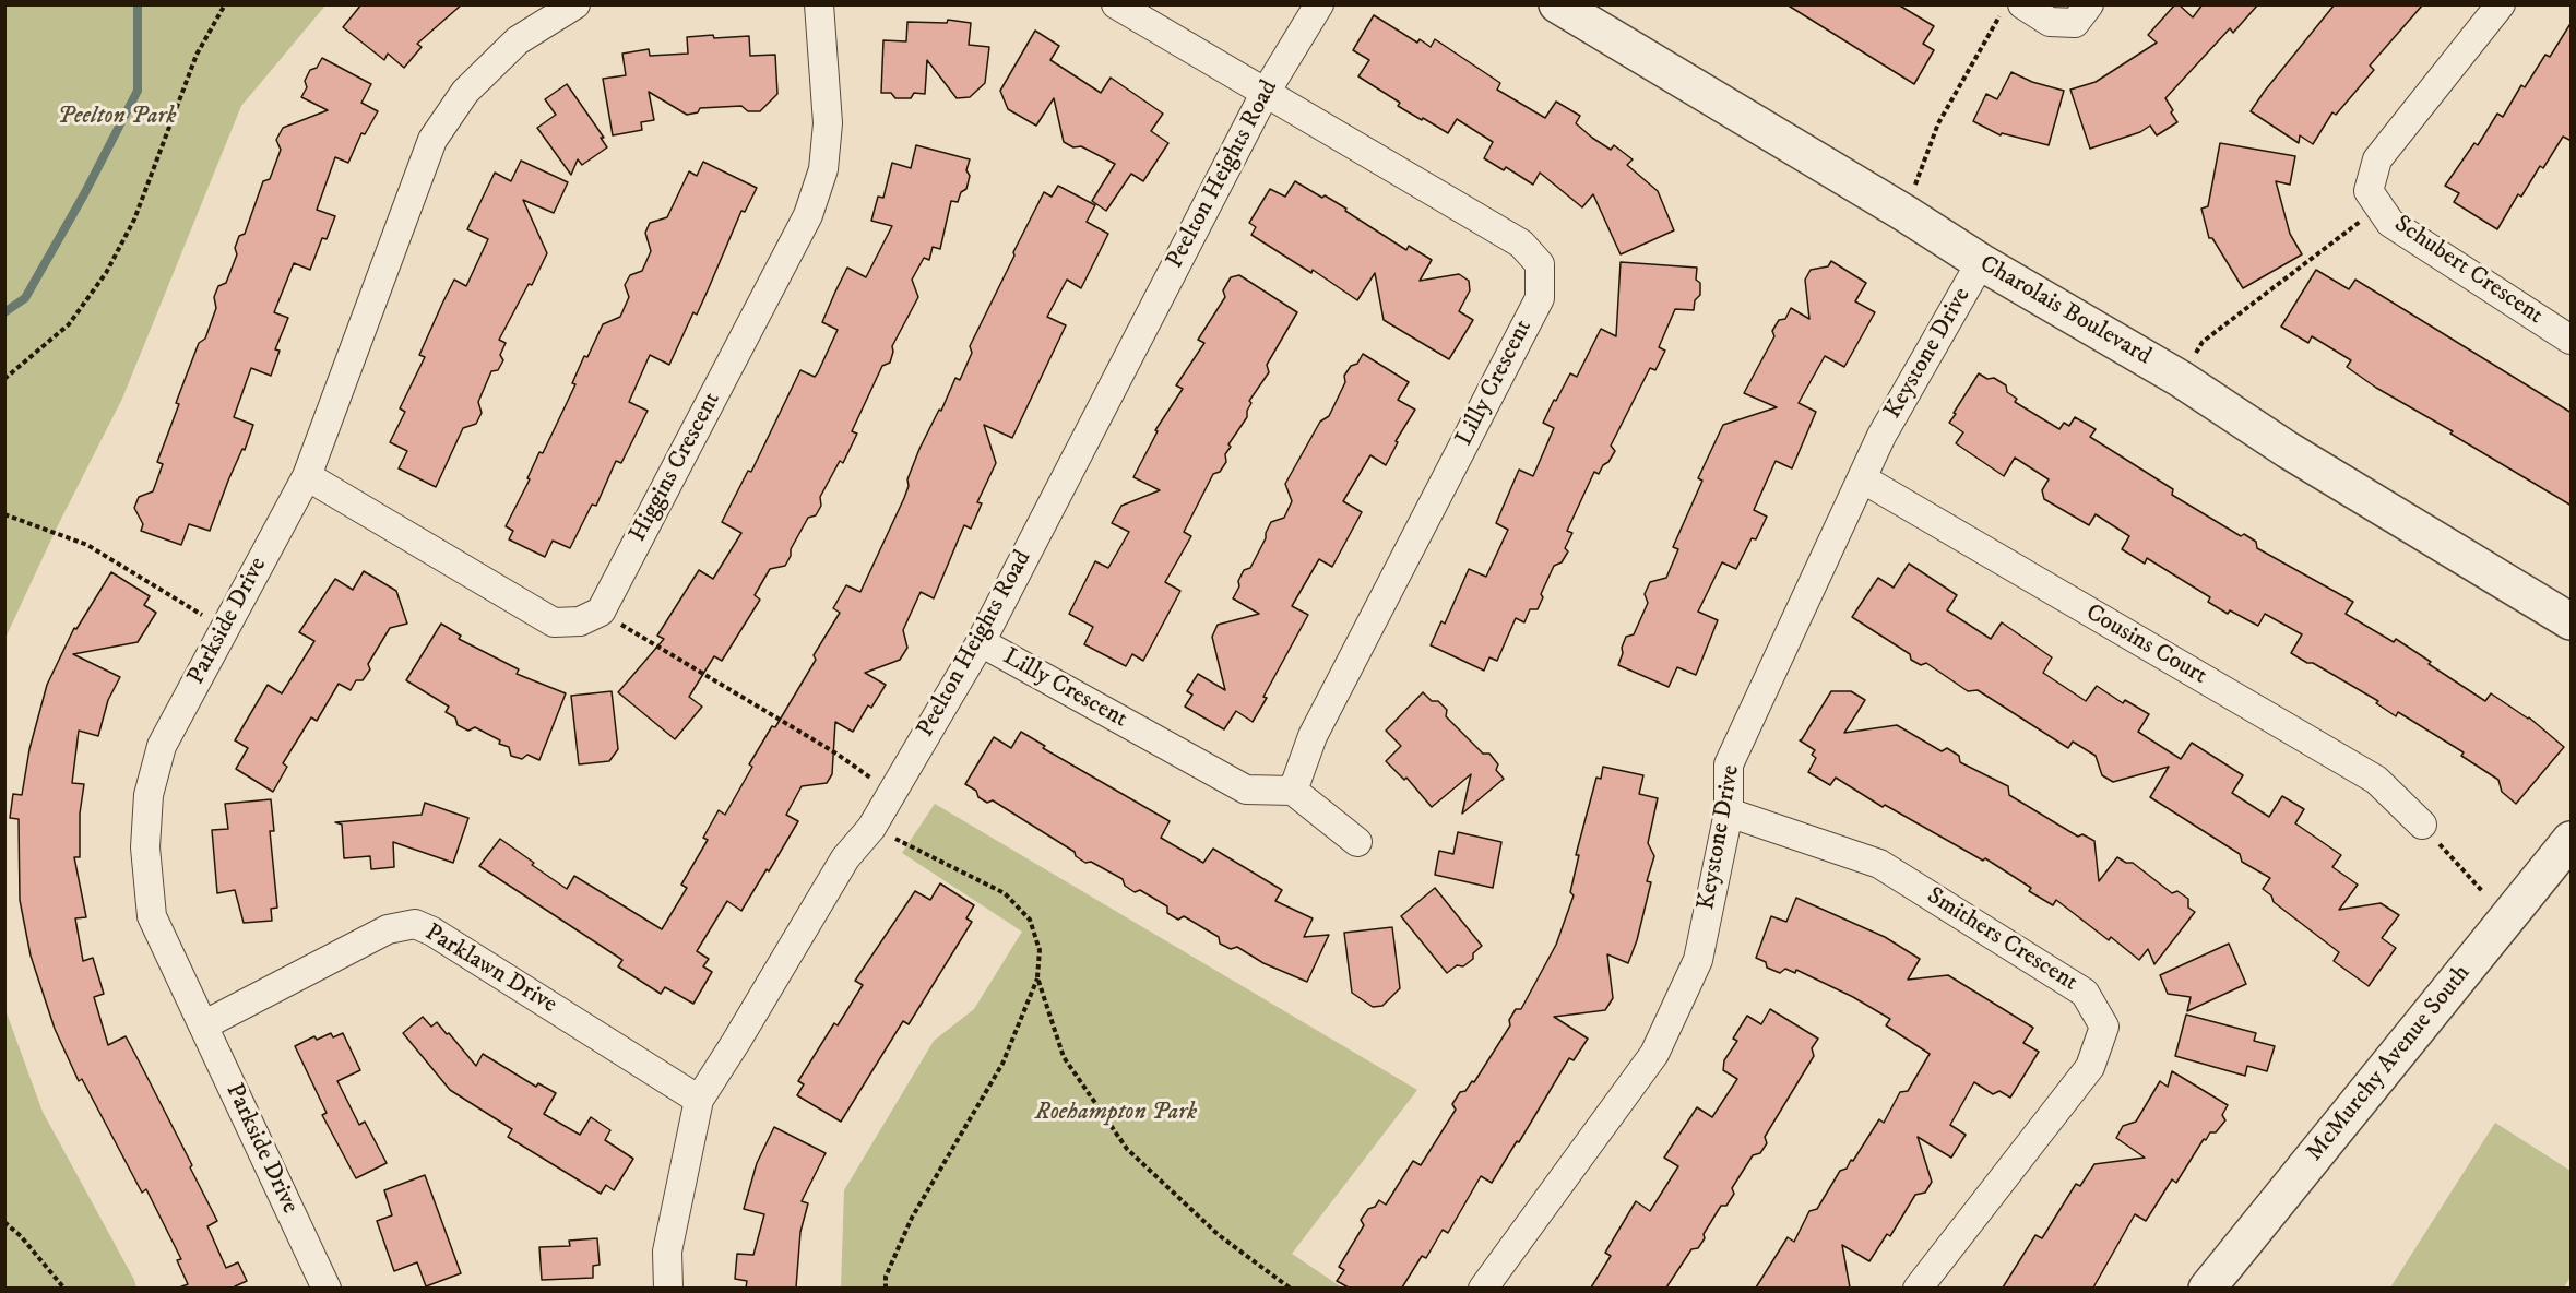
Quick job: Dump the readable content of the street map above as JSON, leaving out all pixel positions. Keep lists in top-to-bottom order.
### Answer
{
  "streets": {
    "street": [
      "Peelton Heights Road",
      "Schubert Crescent",
      "Charolais Boulevard",
      "Keystone Drive",
      "Lilly Crescent",
      "Higgins Crescent",
      "Parkside Drive",
      "Cousins Court",
      "Smithers Crescent",
      "Parklawn Drive",
      "McMurchy Avenue South"
    ]
  },
  "crossings": [
    ["Peelton Heights Road", "Lilly Crescent"],
    ["Peelton Heights Road", "Parklawn Drive"],
    ["Charolais Boulevard", "Keystone Drive"],
    ["Keystone Drive", "Cousins Court"],
    ["Keystone Drive", "Smithers Crescent"],
    ["Parkside Drive", "Parklawn Drive"]
  ],
  "parks": ["Peelton Park", "Roehampton Park"]
}
